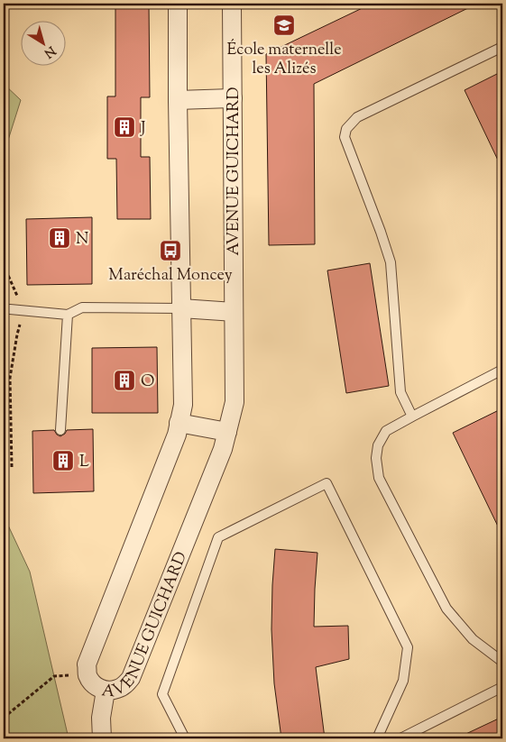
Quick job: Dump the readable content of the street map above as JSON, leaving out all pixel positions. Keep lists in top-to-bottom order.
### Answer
{
  "streets": {
    "street": ["AVENUE GUICHARD"]
  },
  "places": {
    "school or university": ["École maternelle les Alizés"],
    "building": [
      "J",
      "N",
      "O",
      "L"
    ],
    "bus stop": ["Maréchal Moncey"]
  },
  "north": "bottom right"
}
